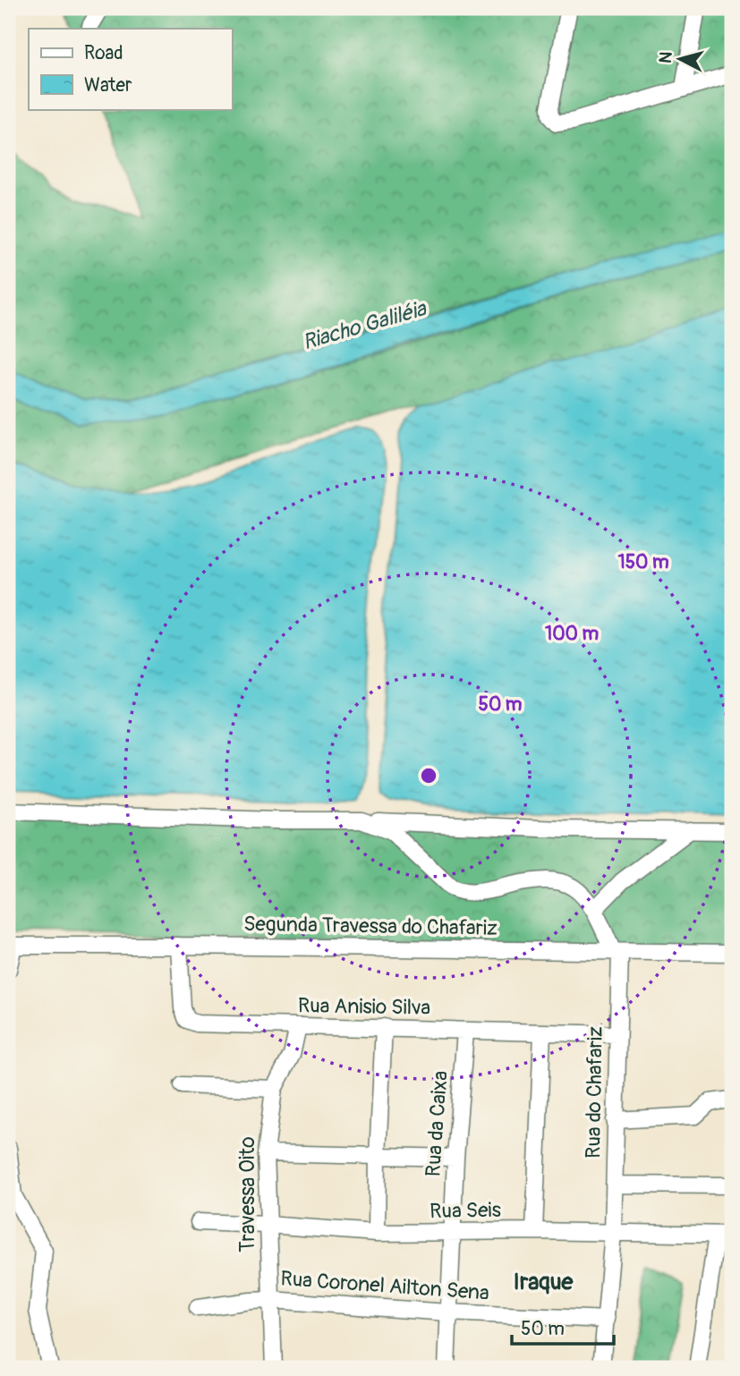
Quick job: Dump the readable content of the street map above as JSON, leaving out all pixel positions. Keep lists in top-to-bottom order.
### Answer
{
  "streets": {
    "street": [
      "Segunda Travessa do Chafariz",
      "Rua Anisio Silva",
      "Rua do Chafariz",
      "Rua da Caixa",
      "Travessa Oito",
      "Rua Seis",
      "Rua Coronel Ailton Sena"
    ]
  },
  "crossings": [
    ["Segunda Travessa do Chafariz", "Rua Anisio Silva"],
    ["Segunda Travessa do Chafariz", "Rua do Chafariz"],
    ["Rua Anisio Silva", "Rua do Chafariz"],
    ["Rua Anisio Silva", "Rua da Caixa"],
    ["Rua Anisio Silva", "Travessa Oito"],
    ["Rua do Chafariz", "Rua Seis"],
    ["Rua do Chafariz", "Rua Coronel Ailton Sena"],
    ["Rua da Caixa", "Rua Seis"],
    ["Rua da Caixa", "Rua Coronel Ailton Sena"],
    ["Travessa Oito", "Rua Seis"],
    ["Travessa Oito", "Rua Coronel Ailton Sena"]
  ],
  "districts": ["Iraque"],
  "water": ["Riacho Galiléia"],
  "legend": ["Road", "Water"],
  "scale_bar": "50 m",
  "north": "left",
  "rings": ["150 m", "100 m", "50 m"]
}
